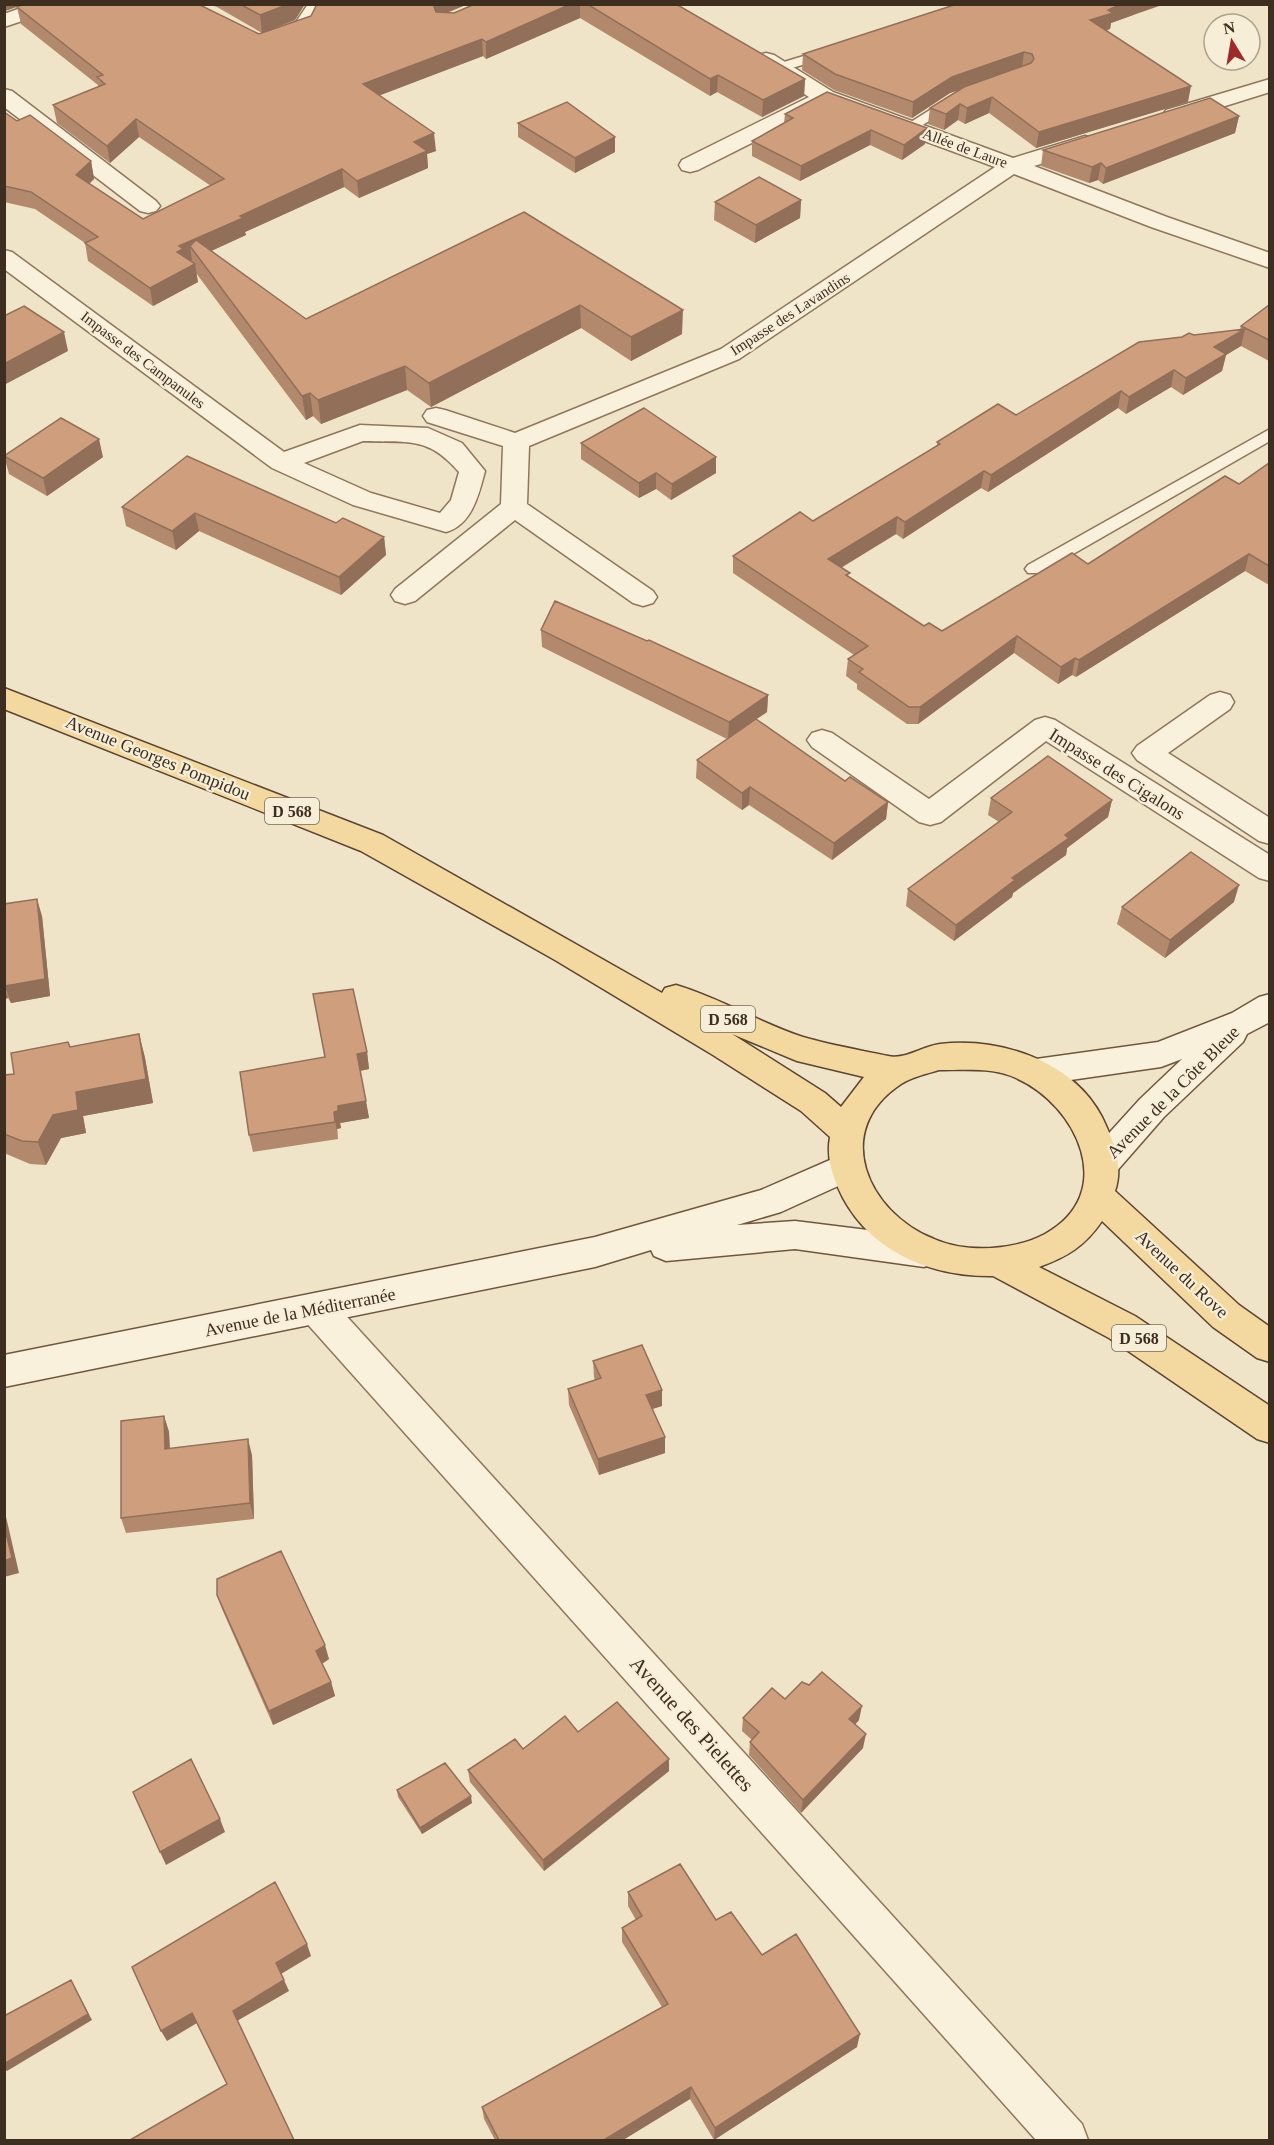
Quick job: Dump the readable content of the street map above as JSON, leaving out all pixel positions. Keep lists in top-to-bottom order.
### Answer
{
  "streets": {
    "main road": ["Avenue Georges Pompidou", "D 568", "Avenue du Rove"],
    "street": [
      "Allée de Laure",
      "Impasse des Lavandins",
      "Impasse des Campanules",
      "Impasse des Cigalons",
      "Avenue de la Côte Bleue",
      "Avenue de la Méditerranée",
      "Avenue des Pielettes"
    ]
  },
  "crossings": [
    ["Allée de Laure", "Impasse des Lavandins"],
    ["Avenue de la Côte Bleue", "Avenue du Rove"],
    ["Avenue de la Méditerranée", "Avenue des Pielettes"]
  ],
  "north": "top"
}
